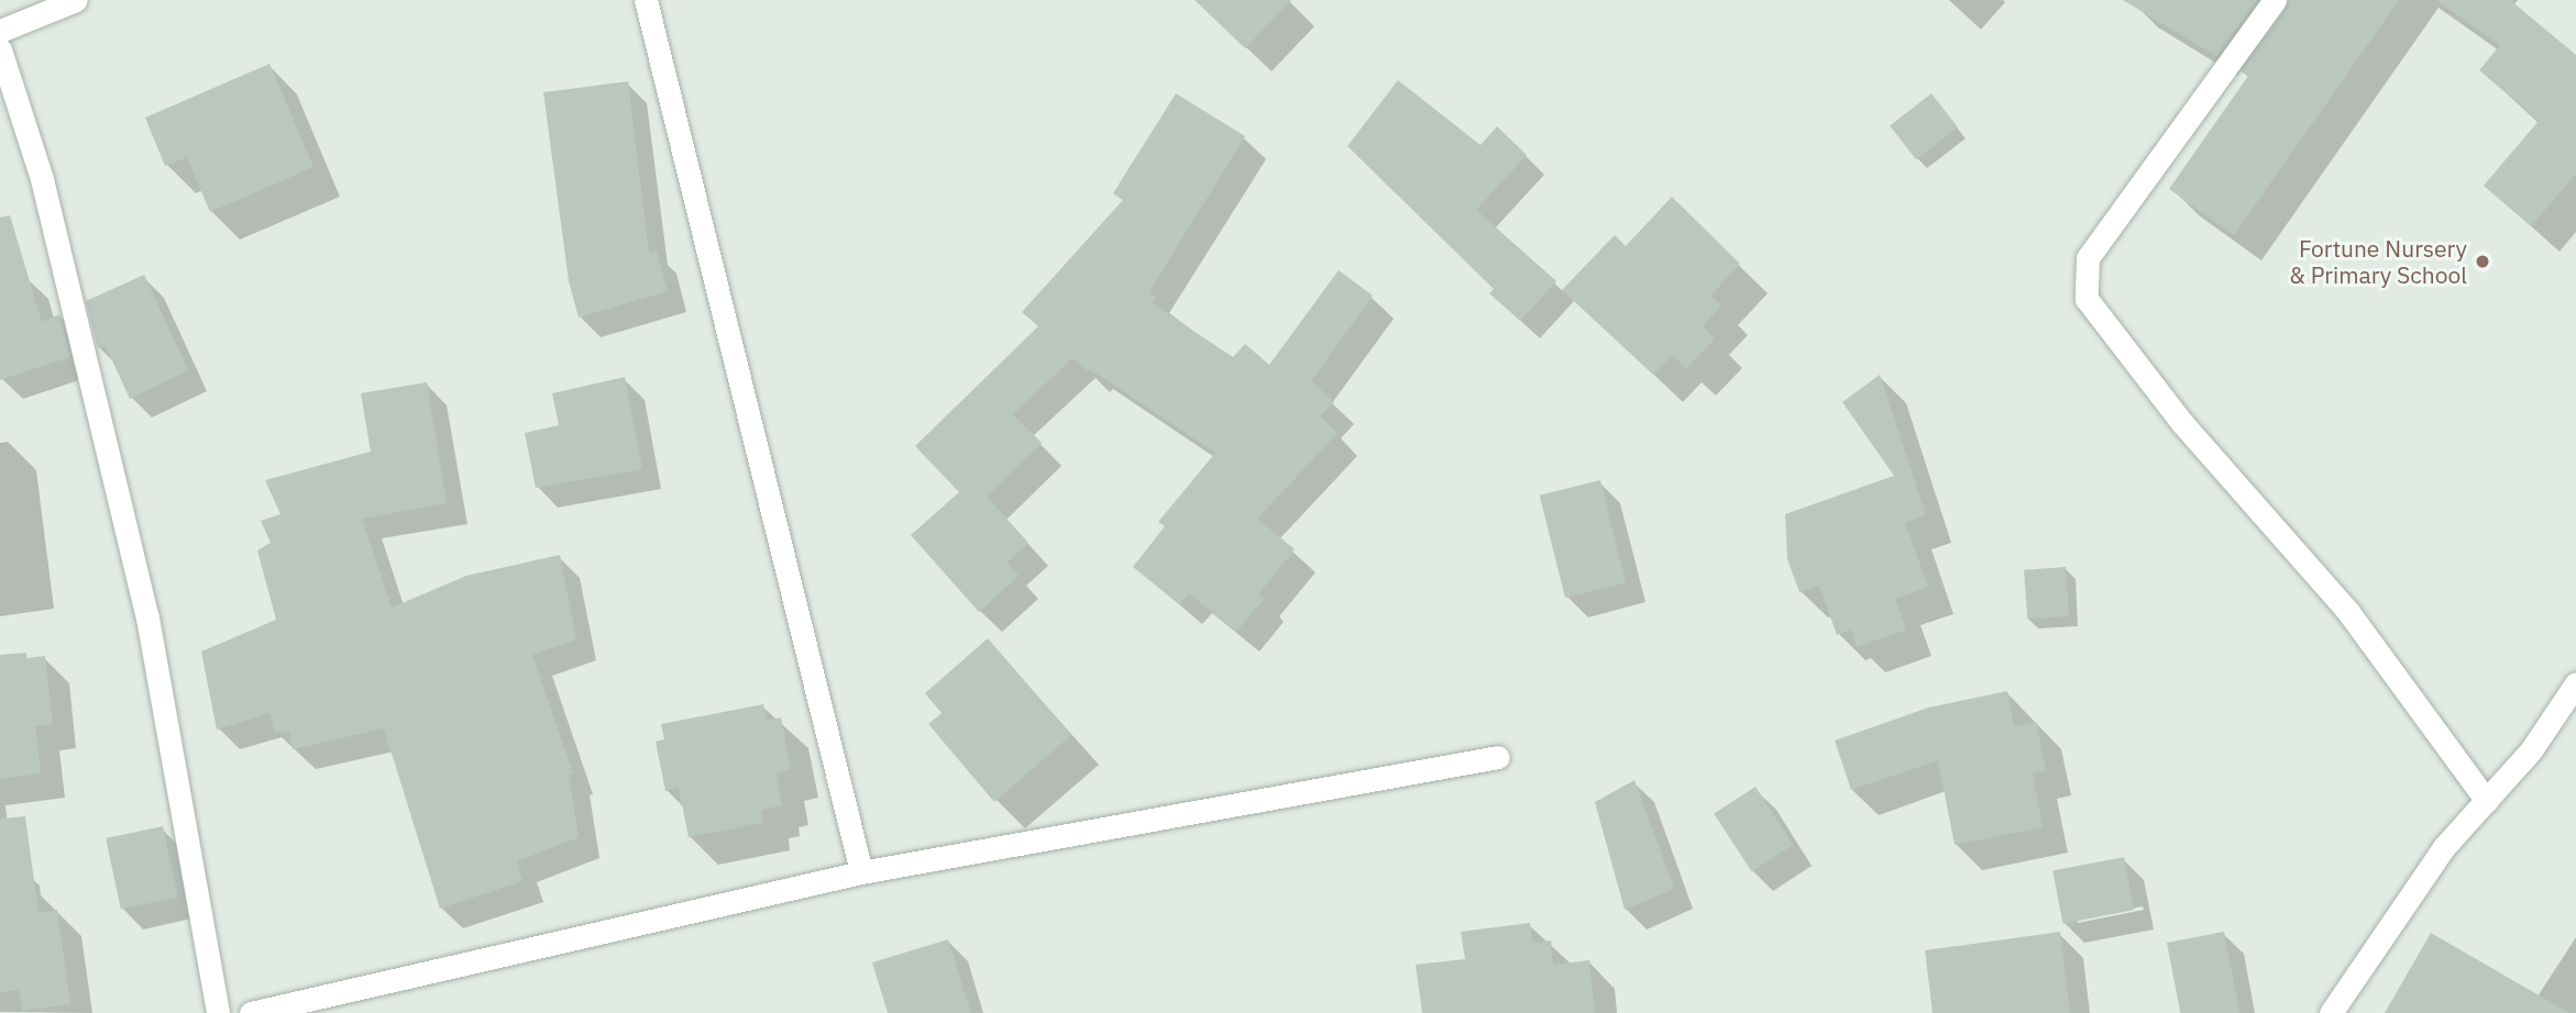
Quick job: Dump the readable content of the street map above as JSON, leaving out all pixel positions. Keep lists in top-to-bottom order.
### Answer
{
  "places": ["Fortune Nursery & Primary School"]
}
